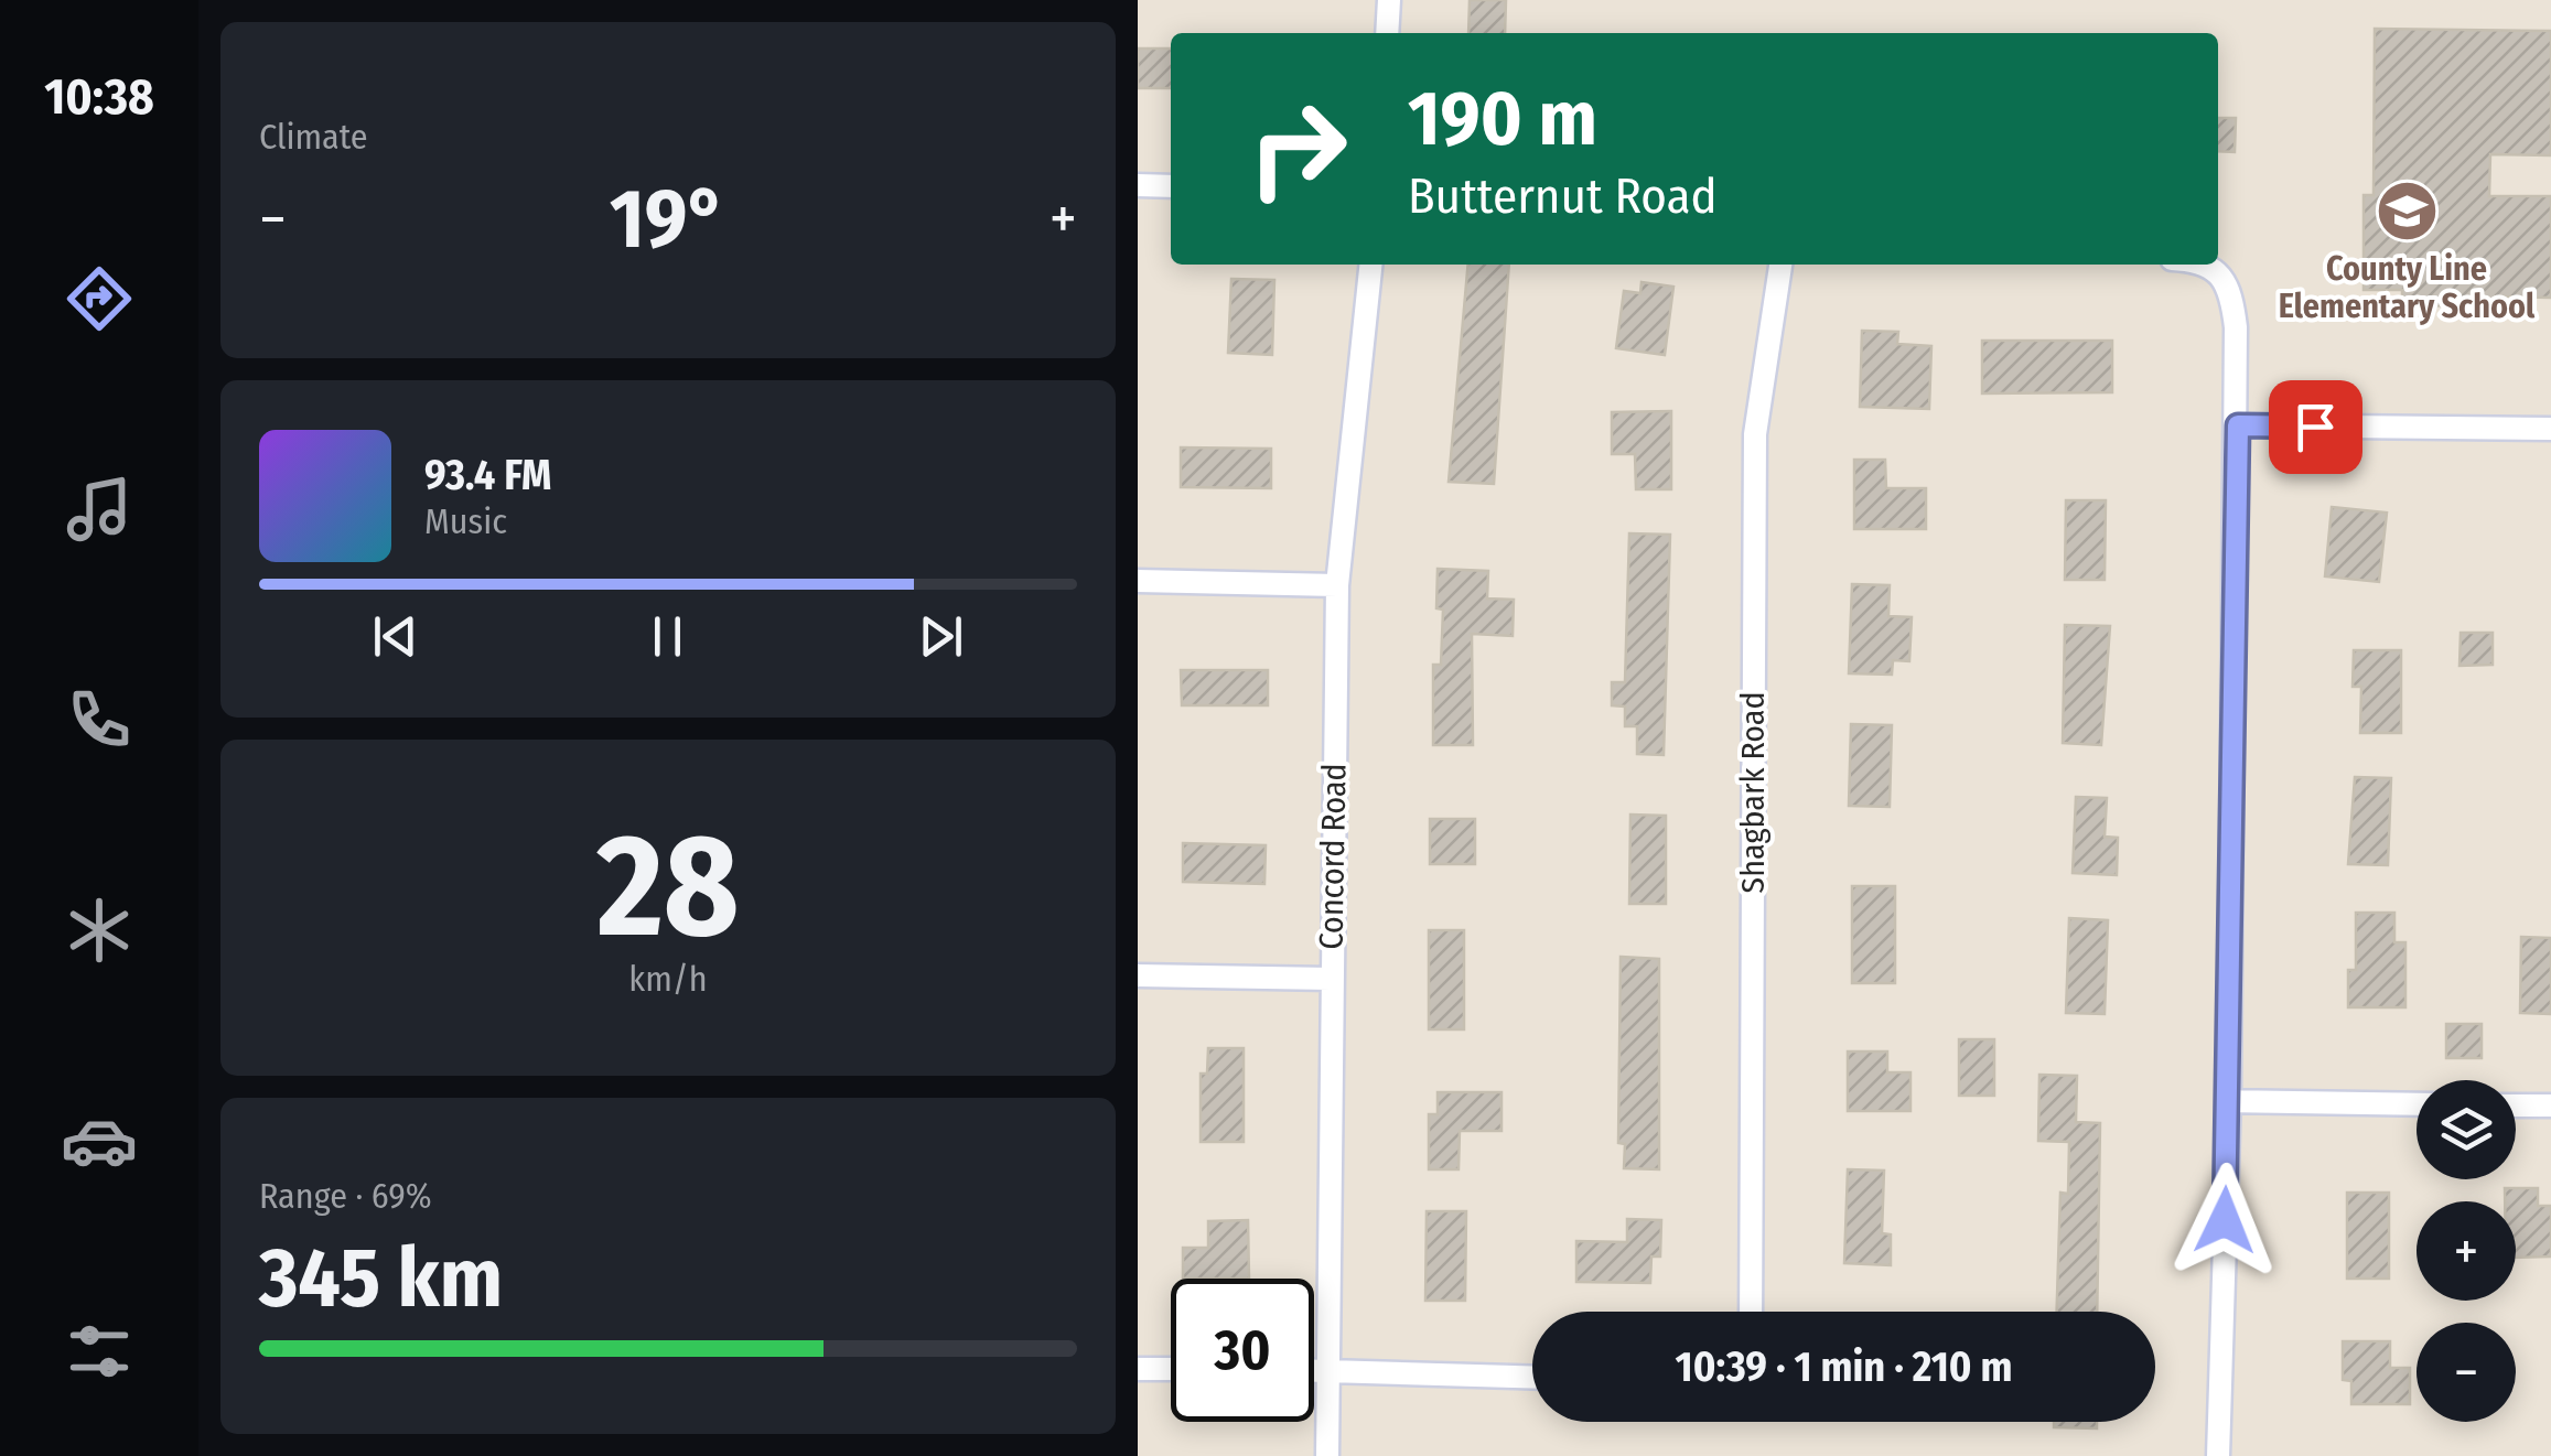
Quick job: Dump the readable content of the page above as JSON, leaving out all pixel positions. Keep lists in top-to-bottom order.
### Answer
{
  "streets": {
    "street": ["Shagbark Road", "Concord Road"]
  },
  "places": {
    "school or university": ["County Line Elementary School"]
  },
  "page": {
    "tabs": "10:38",
    "tile": [
      "Climate",
      ["28", "km/h"],
      ["Range · 69%", "345 km"]
    ],
    "turn": ["190 m", "Butternut Road"],
    "heat": ["−", "19°", "+"],
    "song": ["93.4 FM", "Music"],
    "map_buttons": ["+", "−"],
    "limit": "30",
    "trip": "10:39 · 1 min · 210 m"
  }
}
